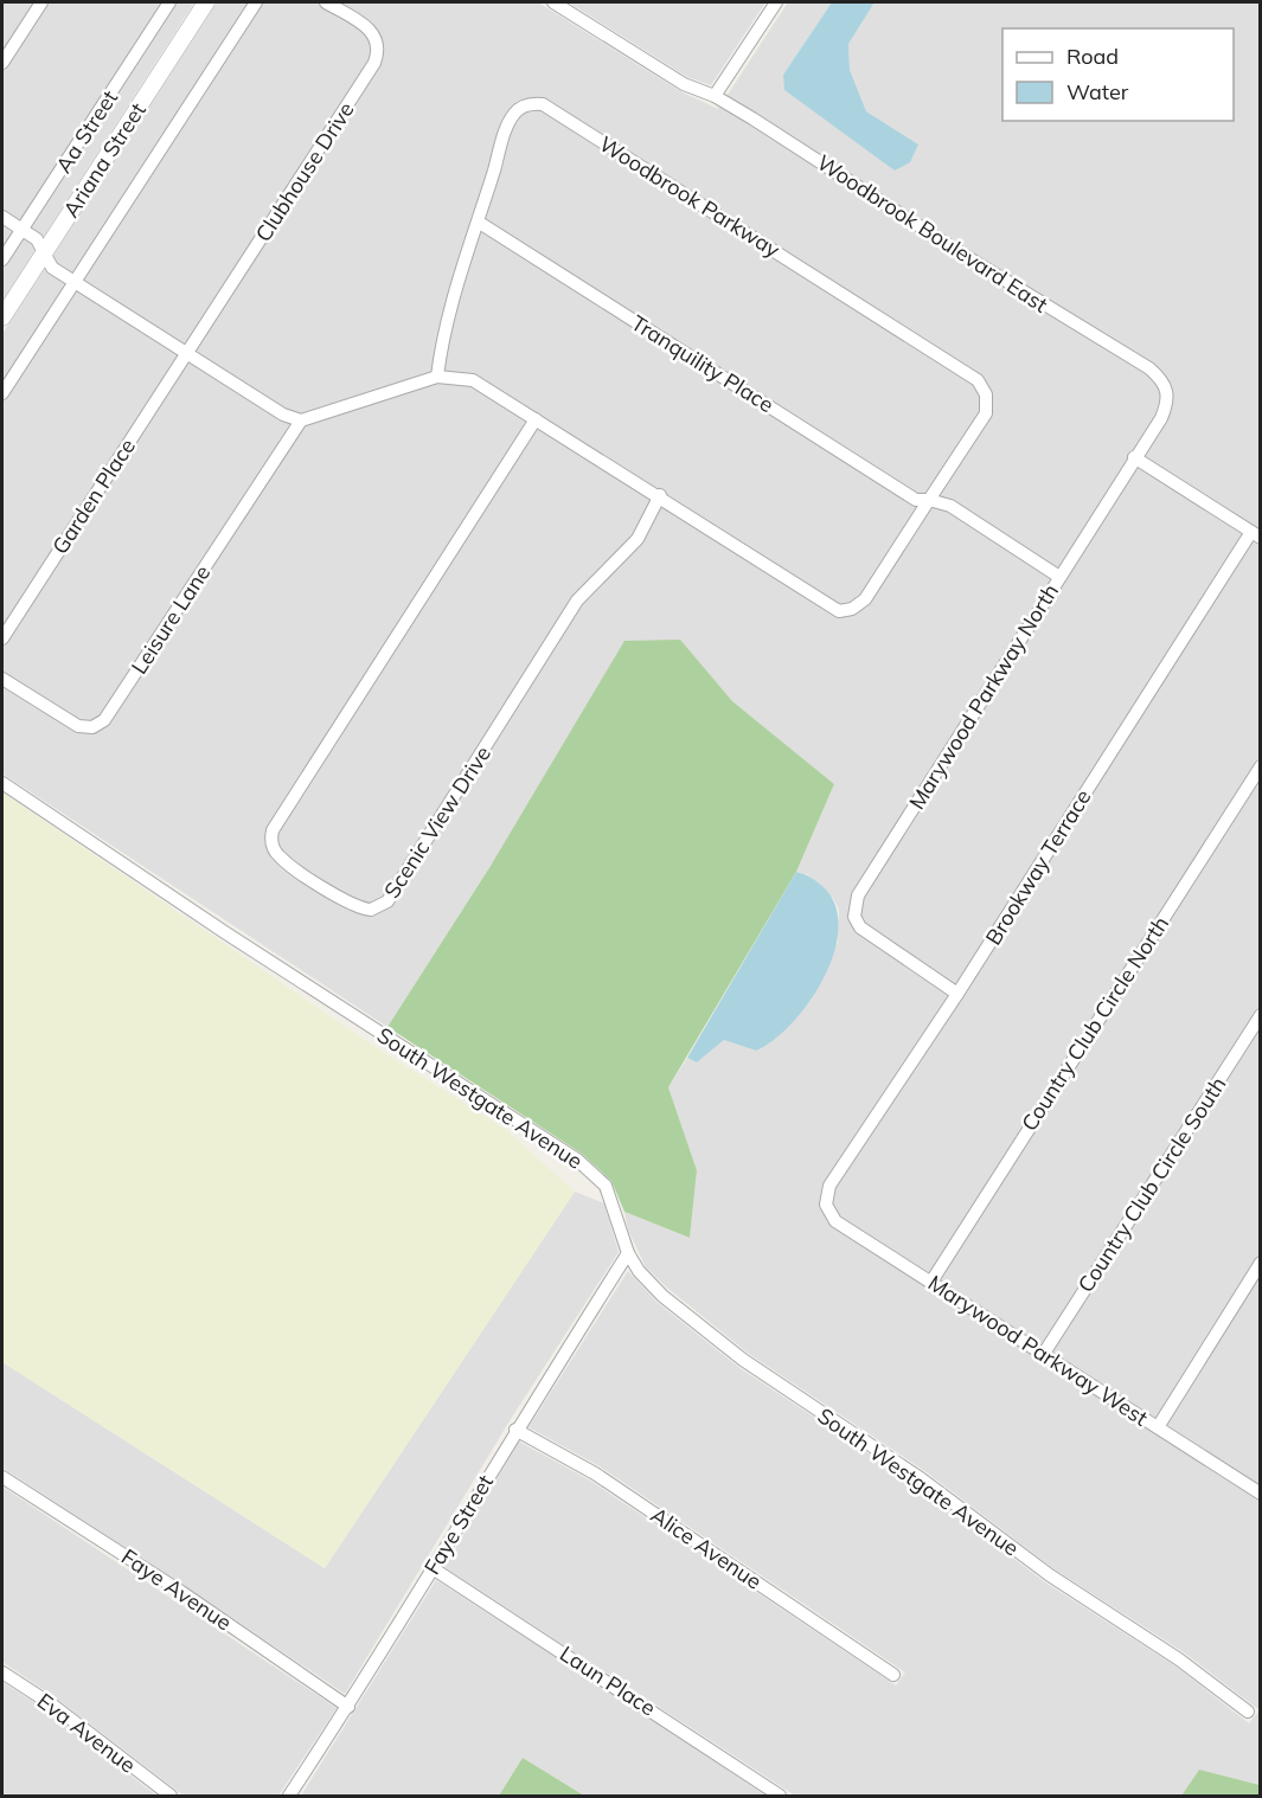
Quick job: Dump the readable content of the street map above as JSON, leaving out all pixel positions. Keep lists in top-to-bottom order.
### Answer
{
  "streets": {
    "street": [
      "Aa Street",
      "Ariana Street",
      "Clubhouse Drive",
      "Woodbrook Parkway",
      "Woodbrook Boulevard East",
      "Tranquility Place",
      "Garden Place",
      "Leisure Lane",
      "Marywood Parkway North",
      "Scenic View Drive",
      "Brookway Terrace",
      "Country Club Circle North",
      "South Westgate Avenue",
      "Country Club Circle South",
      "Marywood Parkway West",
      "Faye Street",
      "Alice Avenue",
      "Faye Avenue",
      "Laun Place",
      "Eva Avenue"
    ]
  },
  "crossings": [
    ["Clubhouse Drive", "Garden Place"],
    ["Woodbrook Parkway", "Tranquility Place"],
    ["Woodbrook Parkway", "Leisure Lane"],
    ["Woodbrook Parkway", "Scenic View Drive"],
    ["Woodbrook Boulevard East", "Marywood Parkway North"],
    ["Marywood Parkway North", "Brookway Terrace"],
    ["Brookway Terrace", "Marywood Parkway West"],
    ["Country Club Circle North", "Marywood Parkway West"],
    ["South Westgate Avenue", "Faye Street"],
    ["Country Club Circle South", "Marywood Parkway West"],
    ["Faye Street", "Alice Avenue"],
    ["Faye Street", "Faye Avenue"],
    ["Faye Street", "Laun Place"]
  ],
  "legend": ["Road", "Water"]
}
